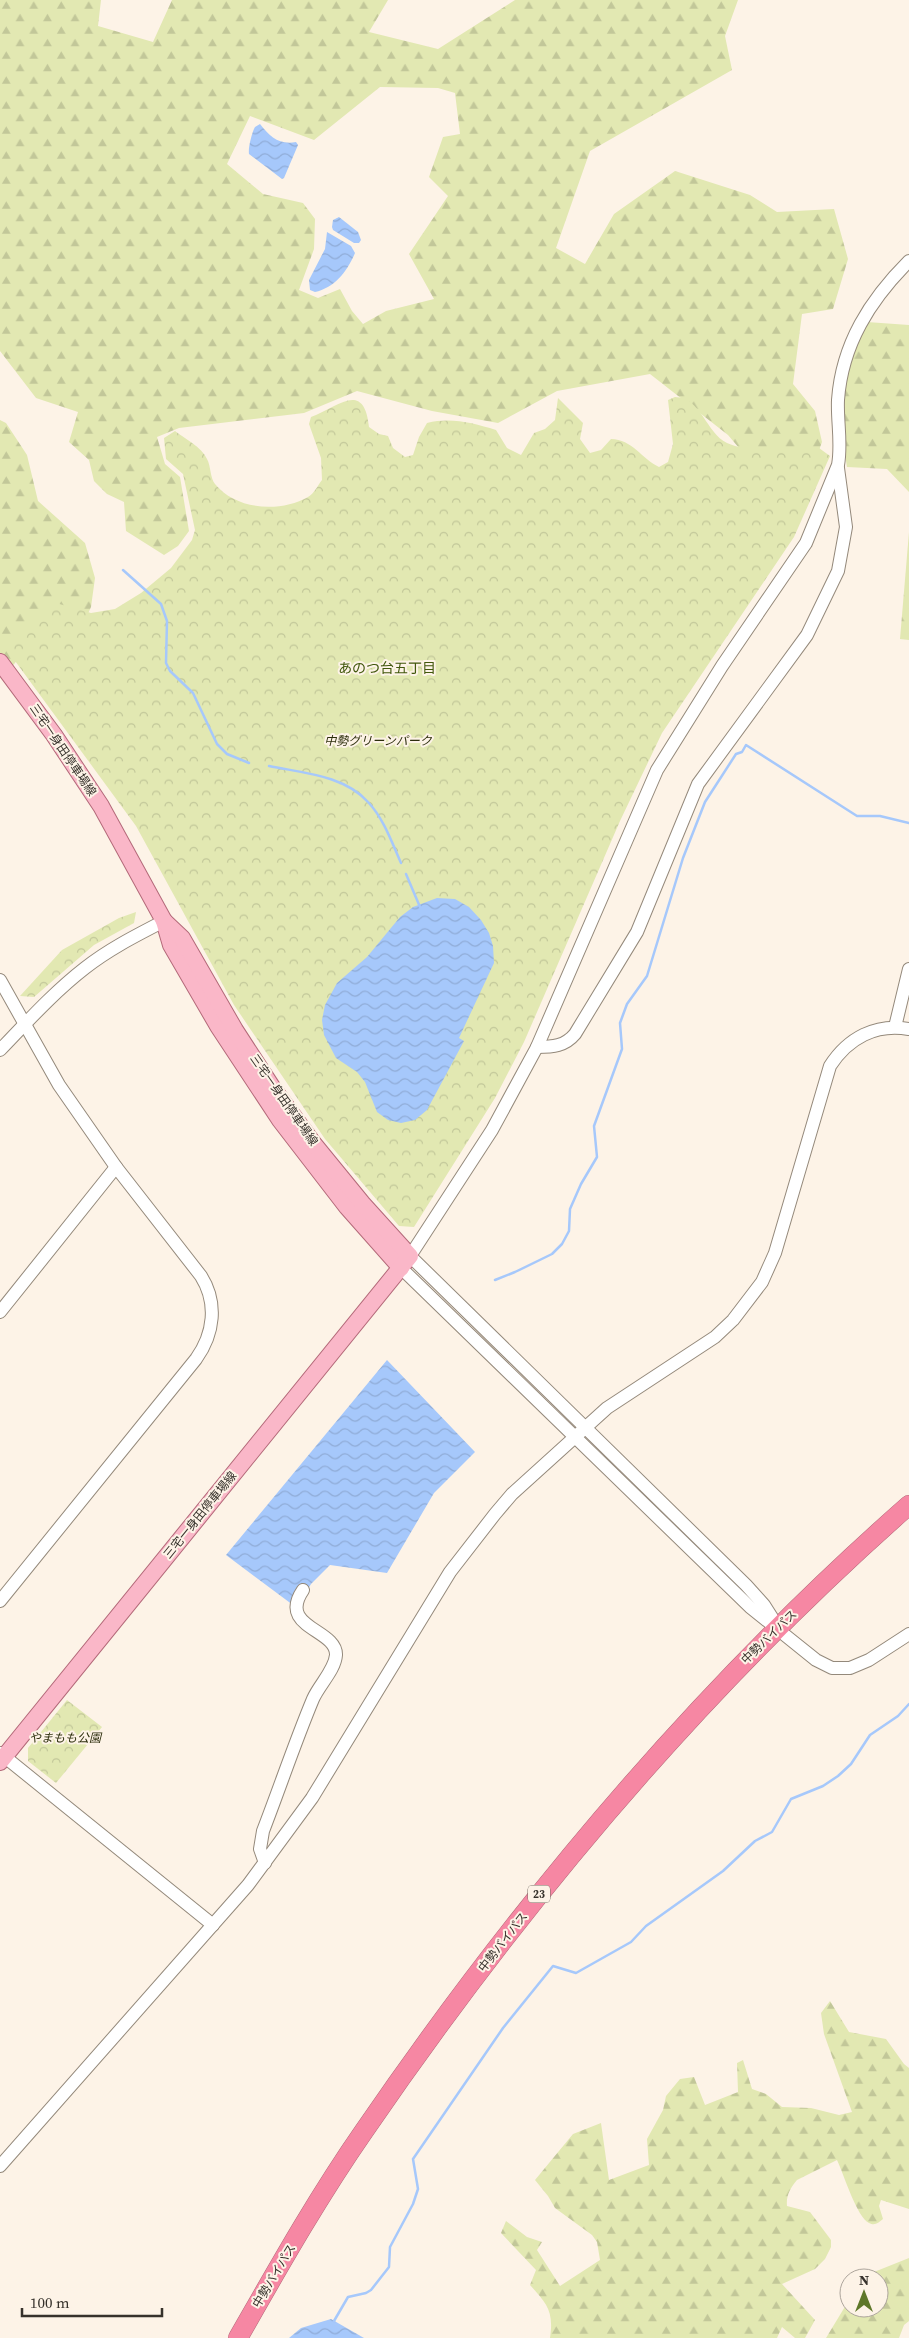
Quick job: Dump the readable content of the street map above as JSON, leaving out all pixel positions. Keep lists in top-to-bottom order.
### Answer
{
  "streets": {
    "highway": ["中勢バイパス", "23"],
    "main road": ["三宅一身田停車場線"]
  },
  "districts": ["あのつ台五丁目"],
  "parks": ["中勢グリーンパーク", "やまもも公園"],
  "scale_bar": "100 m",
  "north": "top"
}
